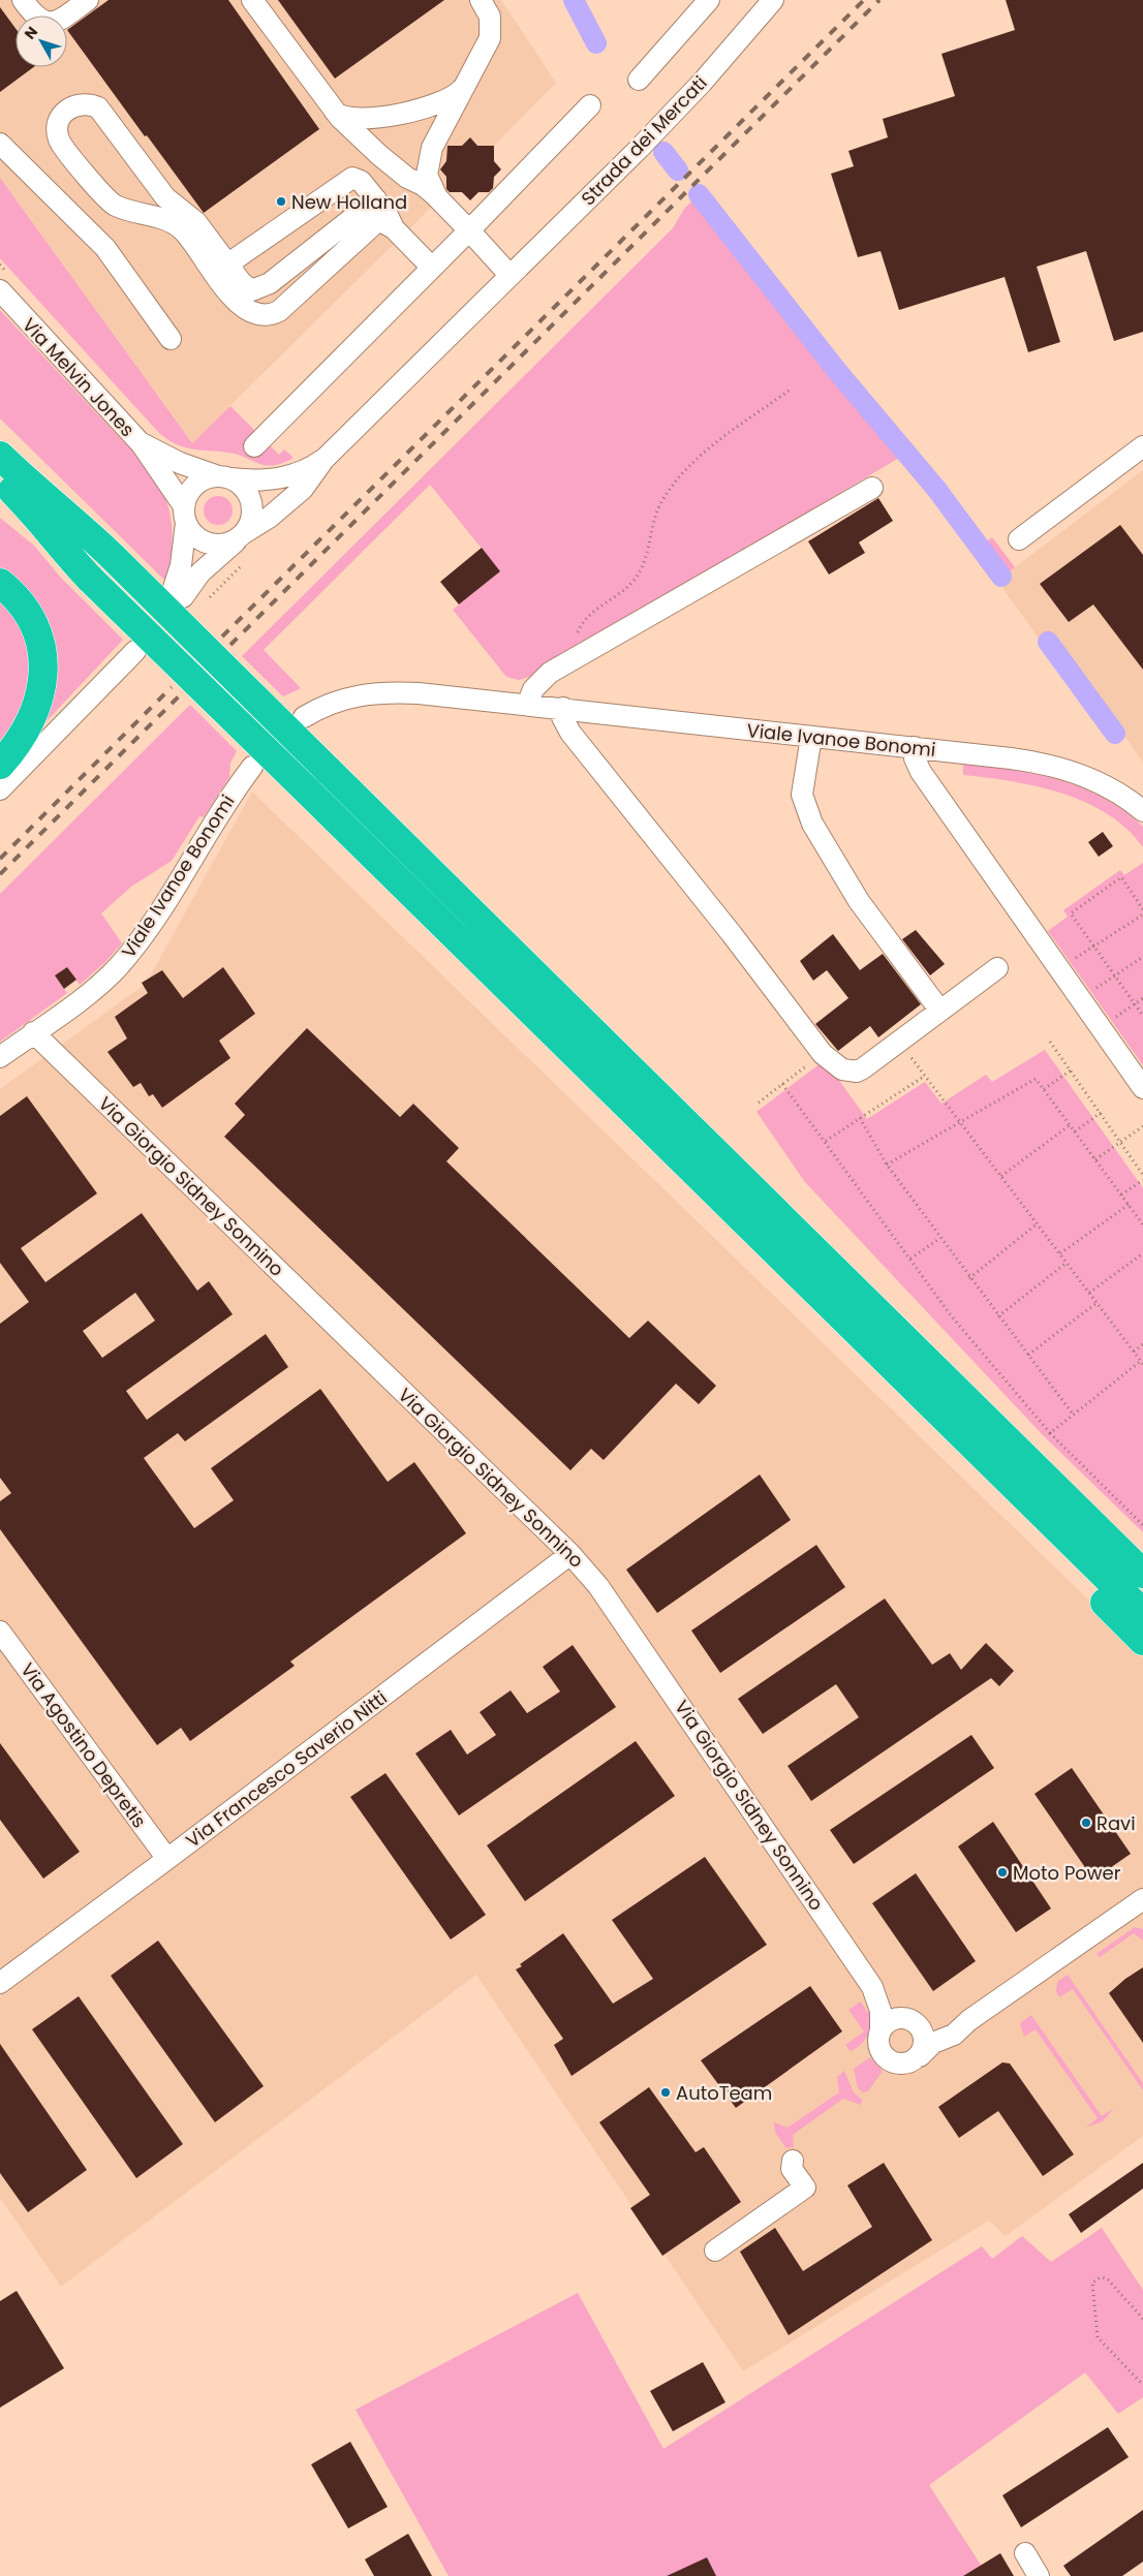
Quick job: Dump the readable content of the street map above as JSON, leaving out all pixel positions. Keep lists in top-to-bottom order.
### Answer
{
  "streets": {
    "street": [
      "Strada dei Mercati",
      "Via Melvin Jones",
      "Viale Ivanoe Bonomi",
      "Via Giorgio Sidney Sonnino",
      "Via Agostino Depretis",
      "Via Francesco Saverio Nitti"
    ]
  },
  "crossings": [
    ["Strada dei Mercati", "Via Melvin Jones"],
    ["Viale Ivanoe Bonomi", "Via Giorgio Sidney Sonnino"],
    ["Via Giorgio Sidney Sonnino", "Via Francesco Saverio Nitti"],
    ["Via Agostino Depretis", "Via Francesco Saverio Nitti"]
  ],
  "places": [
    "New Holland",
    "Ravi",
    "Moto Power",
    "AutoTeam"
  ],
  "north": "top left"
}
